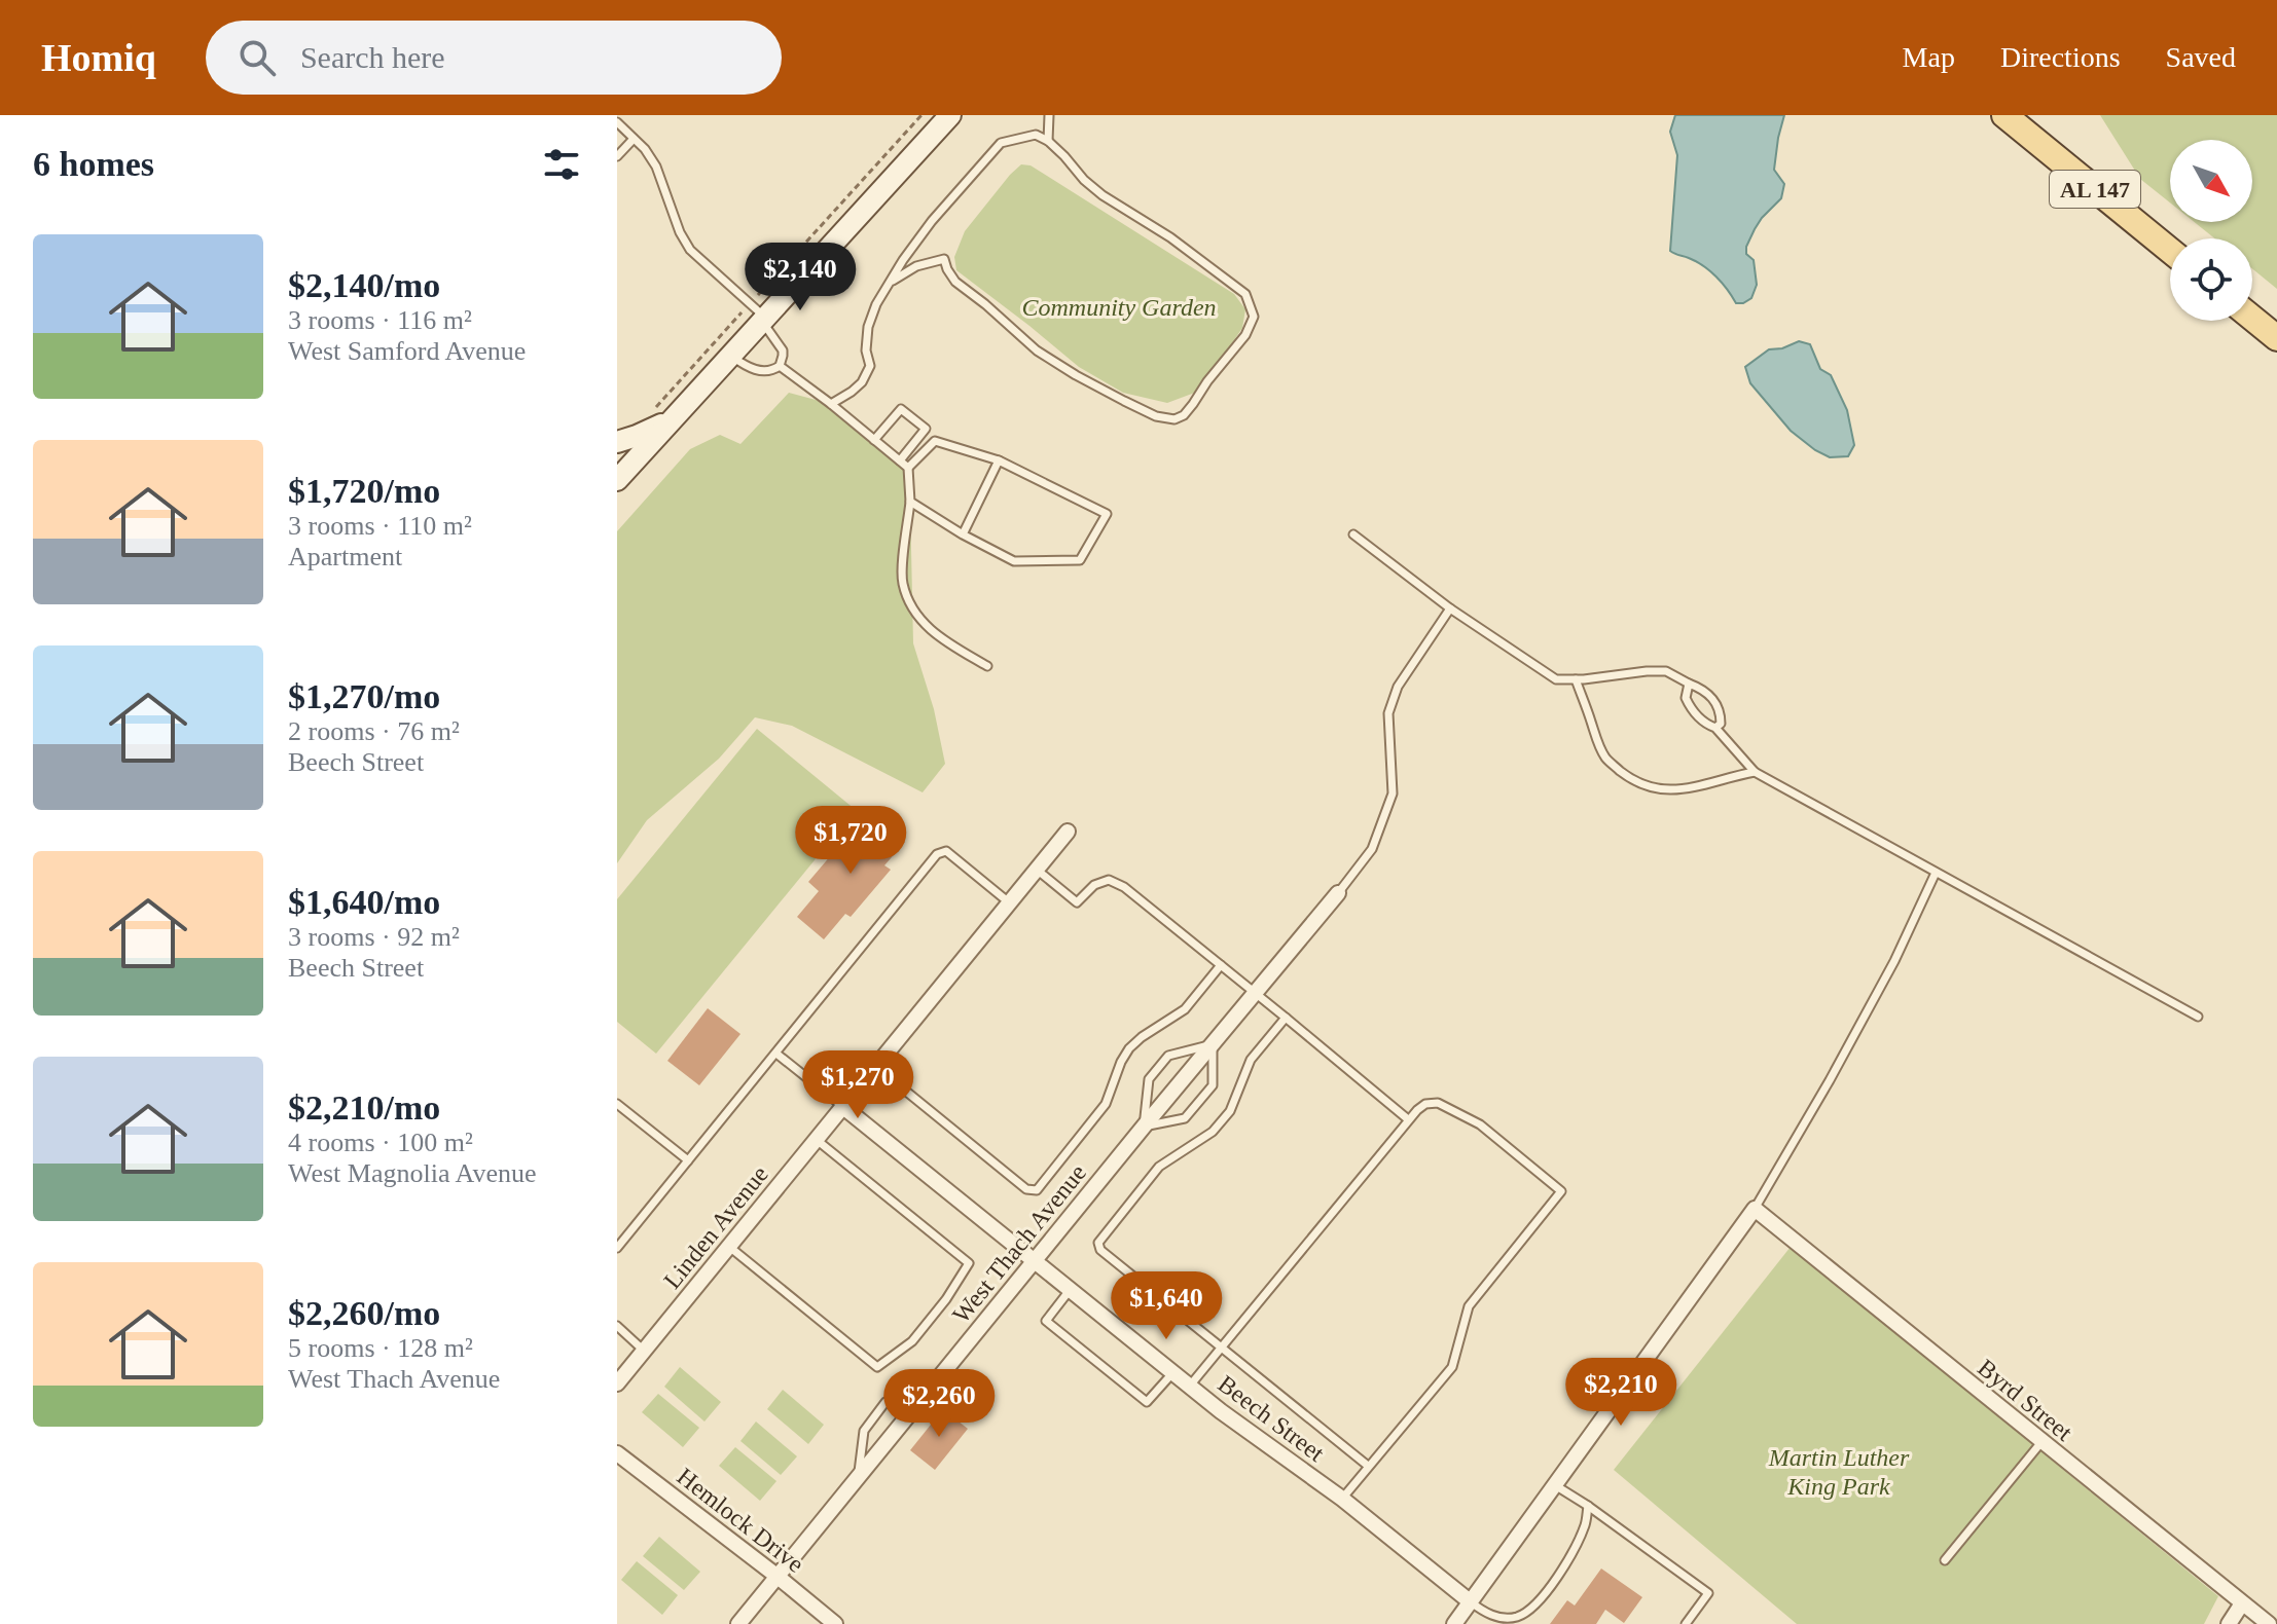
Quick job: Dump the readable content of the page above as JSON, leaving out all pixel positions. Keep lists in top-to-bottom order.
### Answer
{
  "streets": {
    "main road": ["AL 147"],
    "street": [
      "Linden Avenue",
      "West Thach Avenue",
      "Byrd Street",
      "Beech Street",
      "Hemlock Drive"
    ]
  },
  "crossings": [
    ["Linden Avenue", "Beech Street"],
    ["West Thach Avenue", "Beech Street"],
    ["West Thach Avenue", "Hemlock Drive"]
  ],
  "parks": ["Community Garden", "Martin Luther King Park"],
  "north": "bottom right",
  "page": {
    "header": "Homiq",
    "search": "Search here",
    "nav": ["Map", "Directions", "Saved"],
    "heading": "6 homes",
    "list": [
      {
        "name": "$2,140/mo",
        "note": "3 rooms · 116 m² · West Samford Avenue"
      },
      {
        "name": "$1,720/mo",
        "note": "3 rooms · 110 m² · Apartment"
      },
      {
        "name": "$1,270/mo",
        "note": "2 rooms · 76 m² · Beech Street"
      },
      {
        "name": "$1,640/mo",
        "note": "3 rooms · 92 m² · Beech Street"
      },
      {
        "name": "$2,210/mo",
        "note": "4 rooms · 100 m² · West Magnolia Avenue"
      },
      {
        "name": "$2,260/mo",
        "note": "5 rooms · 128 m² · West Thach Avenue"
      }
    ],
    "price": [
      "$2,140",
      "$1,720",
      "$1,270",
      "$1,640",
      "$2,210",
      "$2,260"
    ]
  }
}
